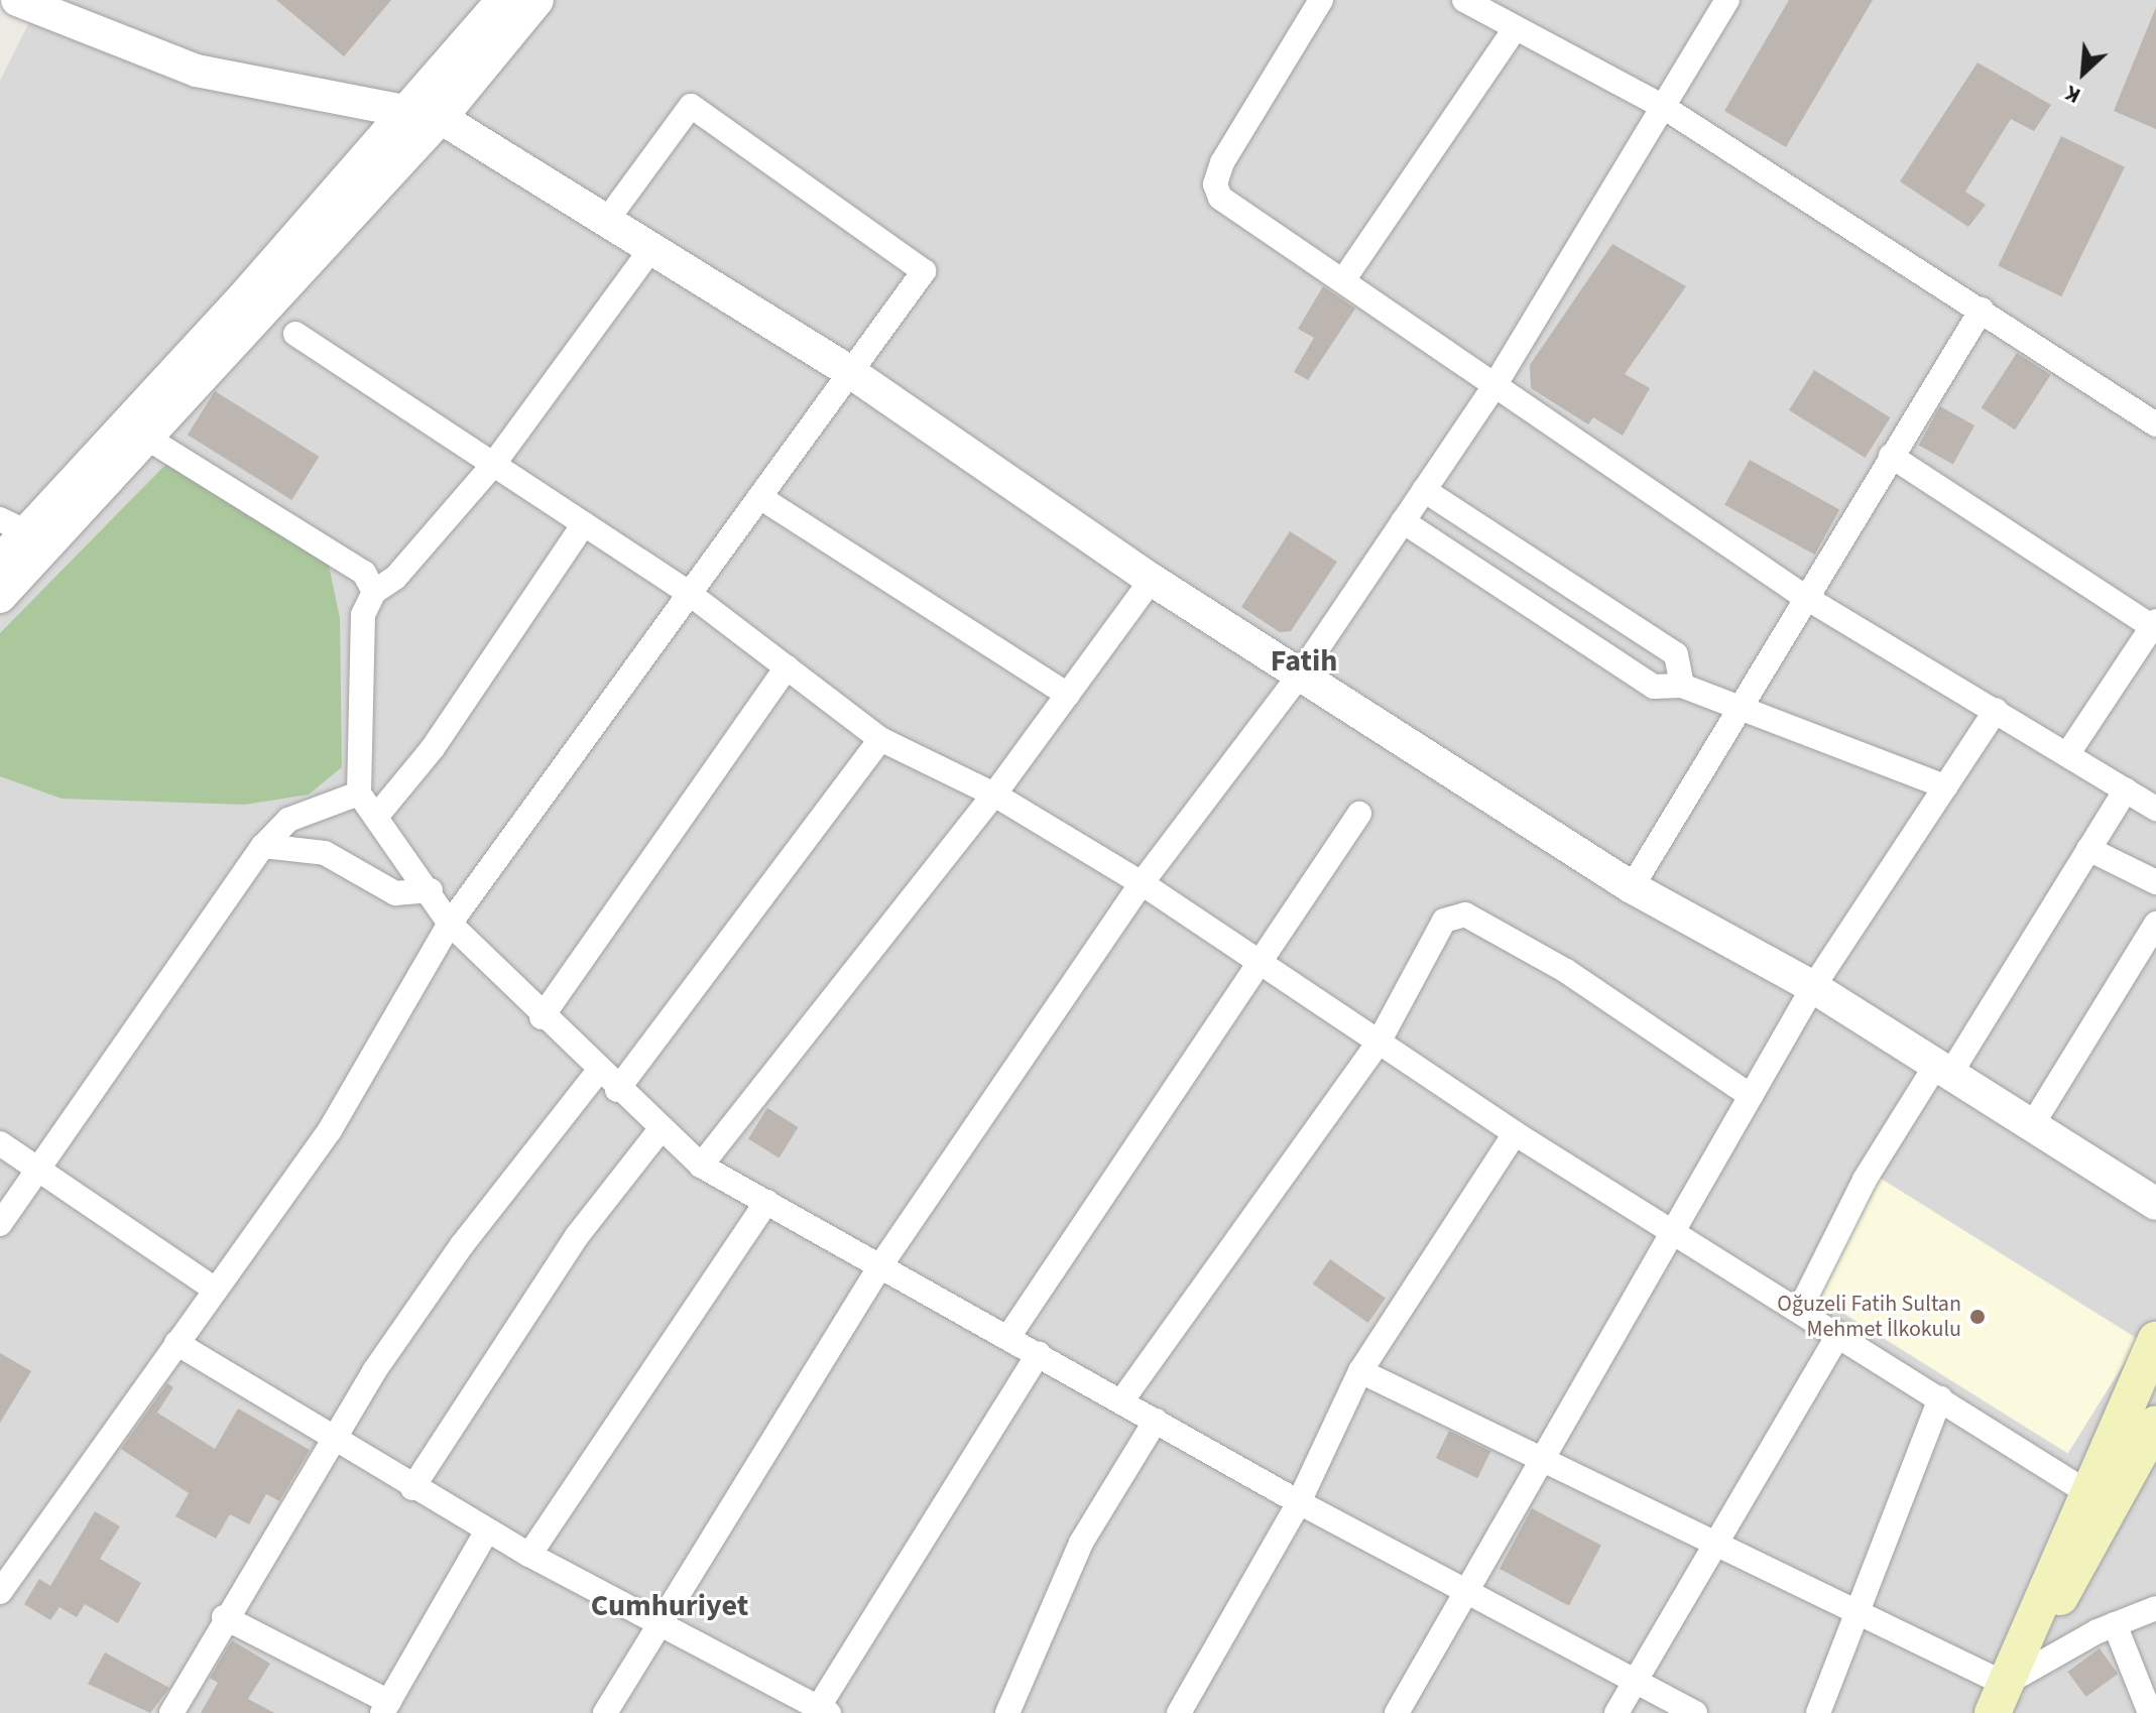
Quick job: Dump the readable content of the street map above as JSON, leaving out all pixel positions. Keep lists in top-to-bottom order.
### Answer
{
  "districts": ["Fatih", "Cumhuriyet"],
  "places": ["Oğuzeli Fatih Sultan Mehmet İlkokulu"],
  "north": "bottom left"
}
